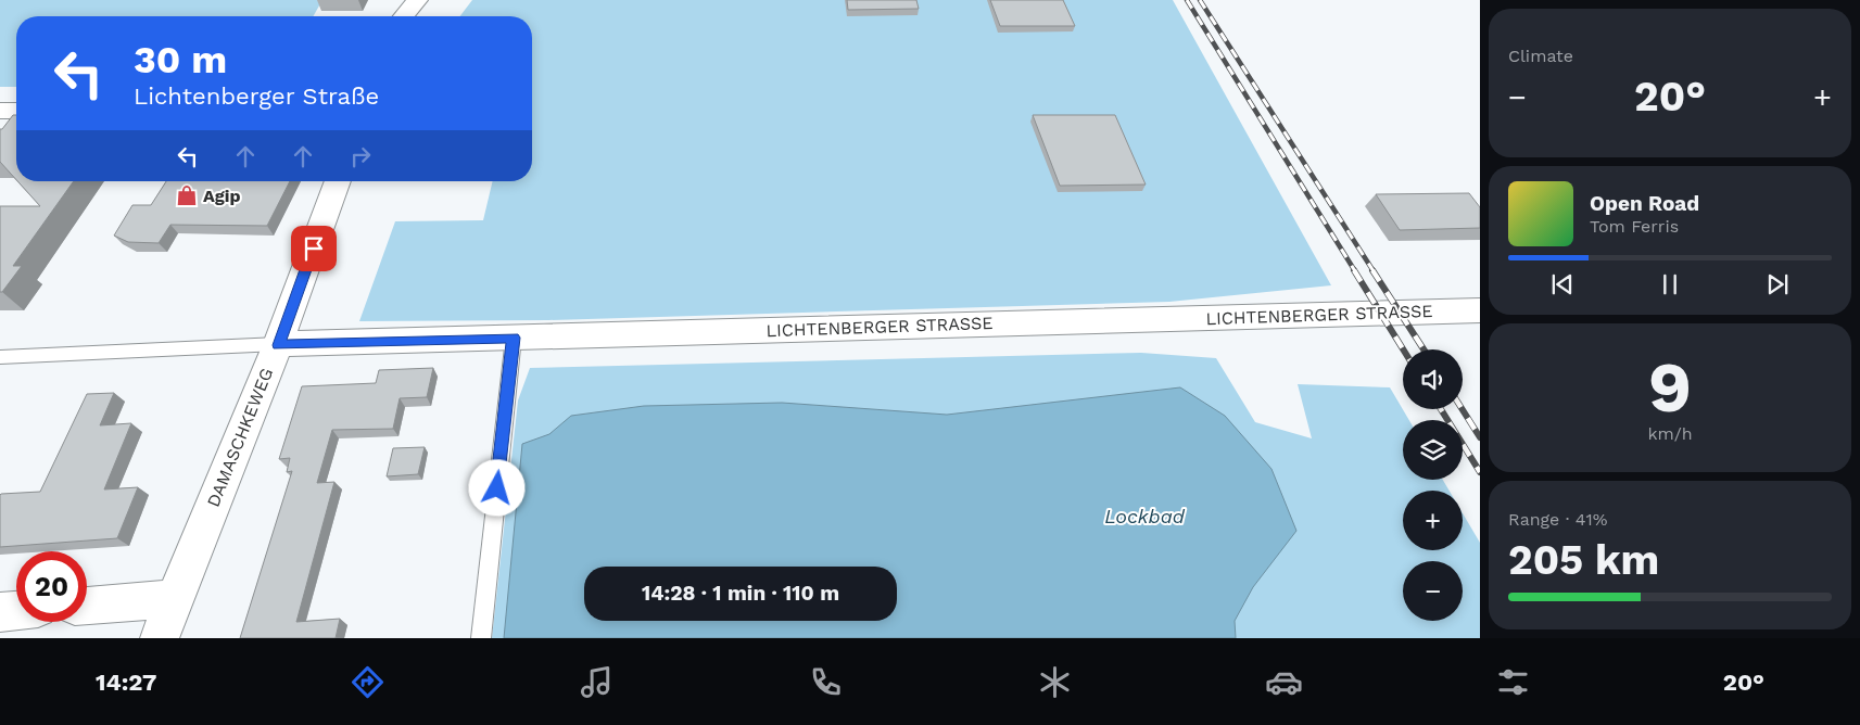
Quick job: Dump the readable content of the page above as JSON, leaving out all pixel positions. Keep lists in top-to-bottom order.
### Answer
{
  "streets": {
    "street": ["LICHTENBERGER STRASSE", "DAMASCHKEWEG"]
  },
  "crossings": [
    ["LICHTENBERGER STRASSE", "DAMASCHKEWEG"]
  ],
  "water": ["Lockbad"],
  "places": {
    "shop": ["Agip"]
  },
  "page": {
    "tile": [
      "Climate",
      ["9", "km/h"],
      ["Range · 41%", "205 km"]
    ],
    "turn": ["30 m", "Lichtenberger Straße"],
    "heat": ["−", "20°", "+"],
    "song": ["Open Road", "Tom Ferris"],
    "map_buttons": ["+", "−"],
    "limit": "20",
    "trip": "14:28 · 1 min · 110 m",
    "tabs": ["14:27", "20°"]
  }
}
